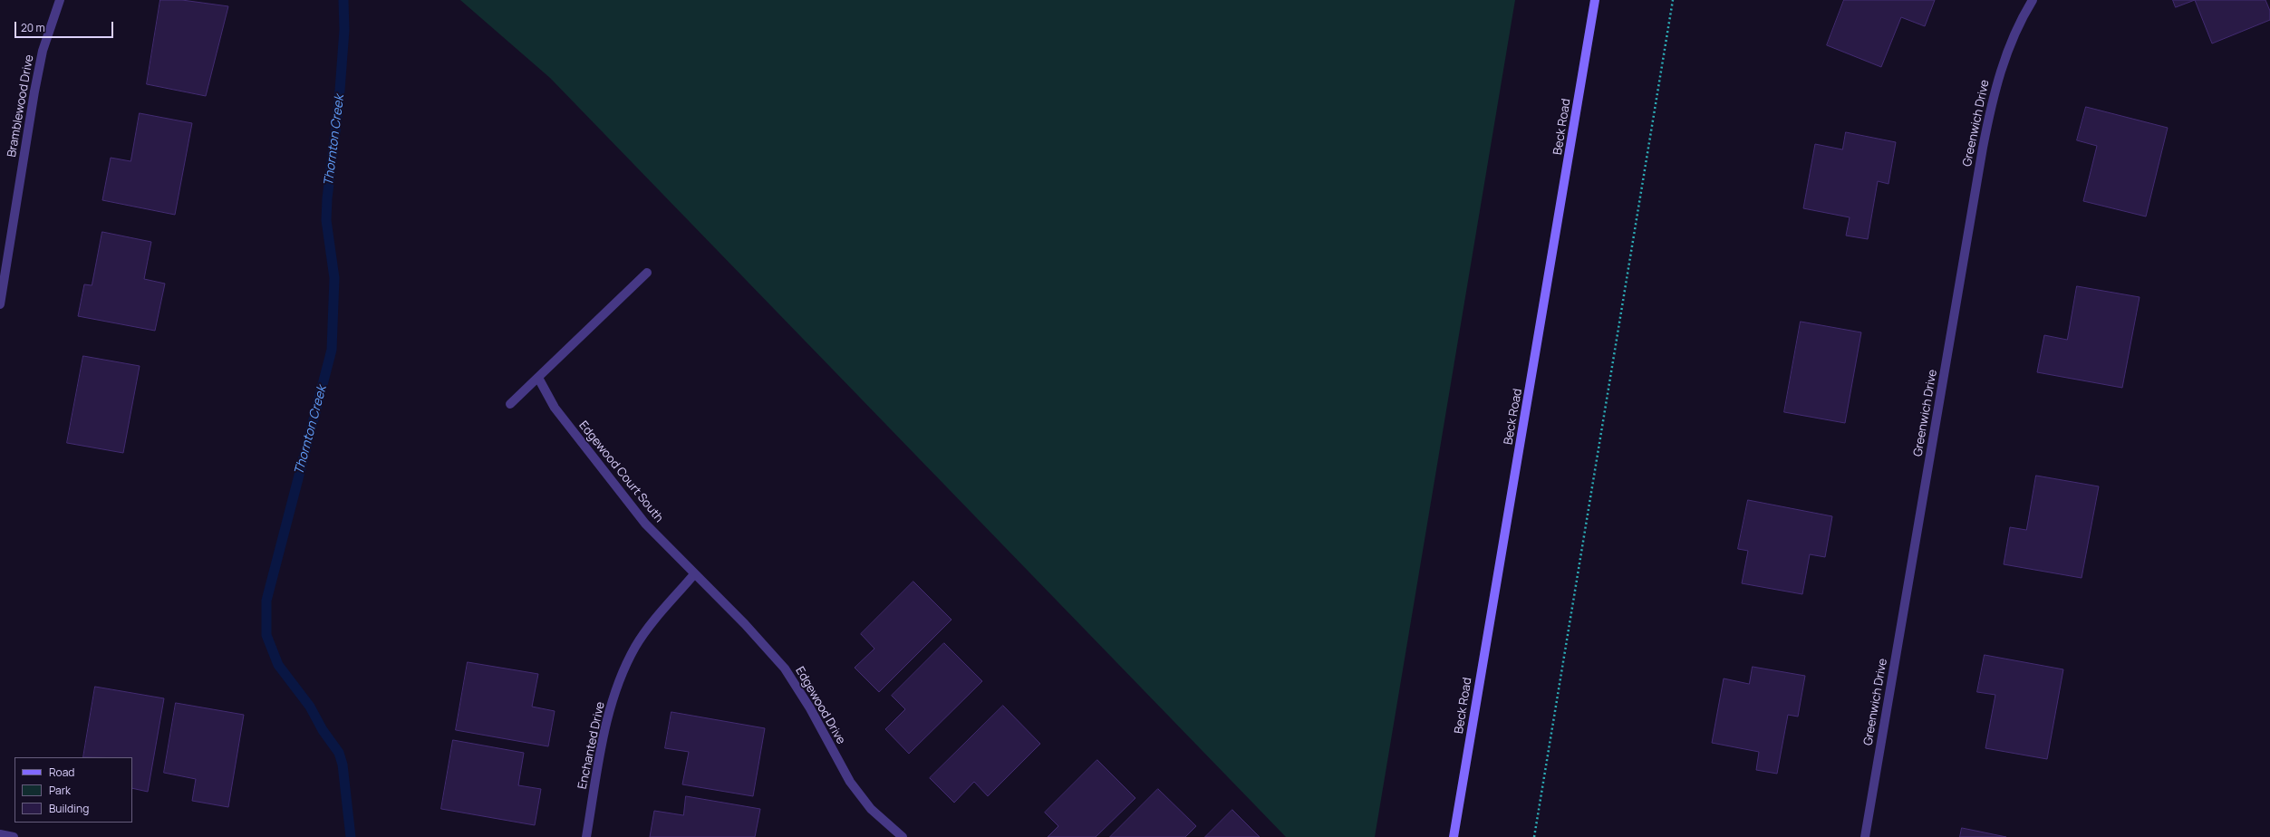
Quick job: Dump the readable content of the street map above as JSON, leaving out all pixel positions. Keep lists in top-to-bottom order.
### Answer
{
  "streets": {
    "main road": ["Beck Road"],
    "street": [
      "Bramblewood Drive",
      "Greenwich Drive",
      "Edgewood Court South",
      "Edgewood Drive",
      "Enchanted Drive"
    ]
  },
  "crossings": [
    ["Edgewood Court South", "Edgewood Drive"],
    ["Edgewood Court South", "Enchanted Drive"],
    ["Edgewood Drive", "Enchanted Drive"]
  ],
  "water": ["Thornton Creek"],
  "legend": ["Road", "Park", "Building"],
  "scale_bar": "20 m"
}
